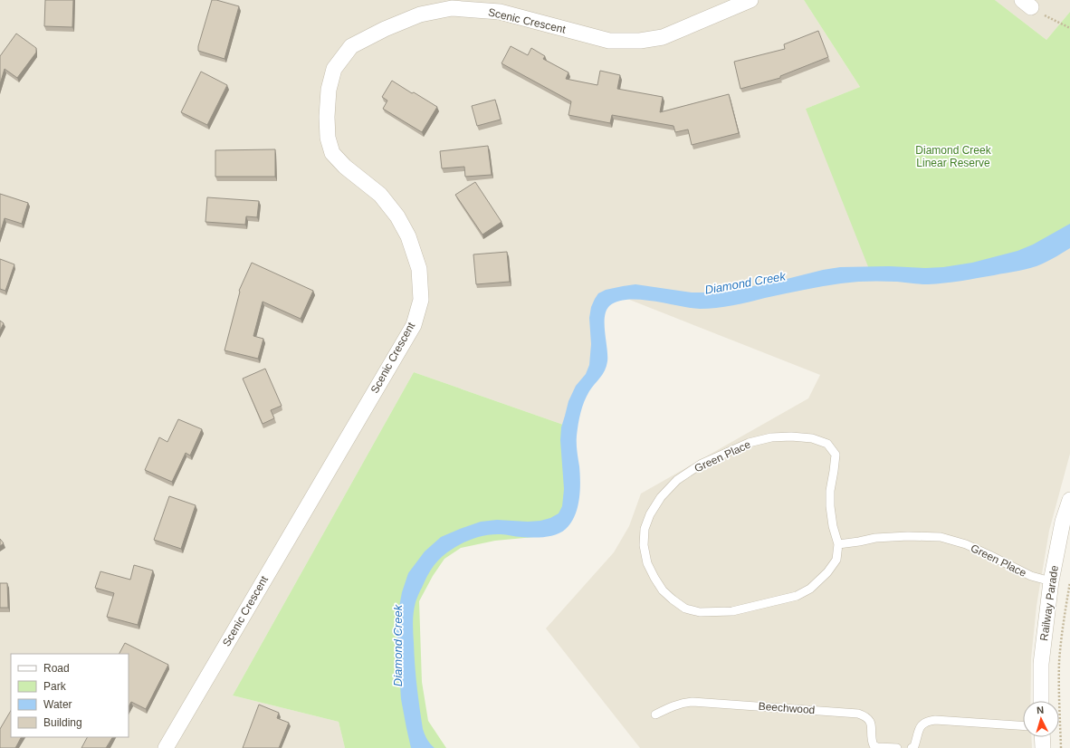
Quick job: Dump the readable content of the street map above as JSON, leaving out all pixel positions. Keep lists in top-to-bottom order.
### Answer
{
  "streets": {
    "street": ["Scenic Crescent", "Railway Parade"],
    "lane": ["Green Place", "Beechwood"]
  },
  "crossings": [
    ["Green Place", "Railway Parade"]
  ],
  "water": ["Diamond Creek"],
  "parks": ["Diamond Creek Linear Reserve"],
  "legend": [
    "Road",
    "Park",
    "Water",
    "Building"
  ],
  "north": "top"
}
